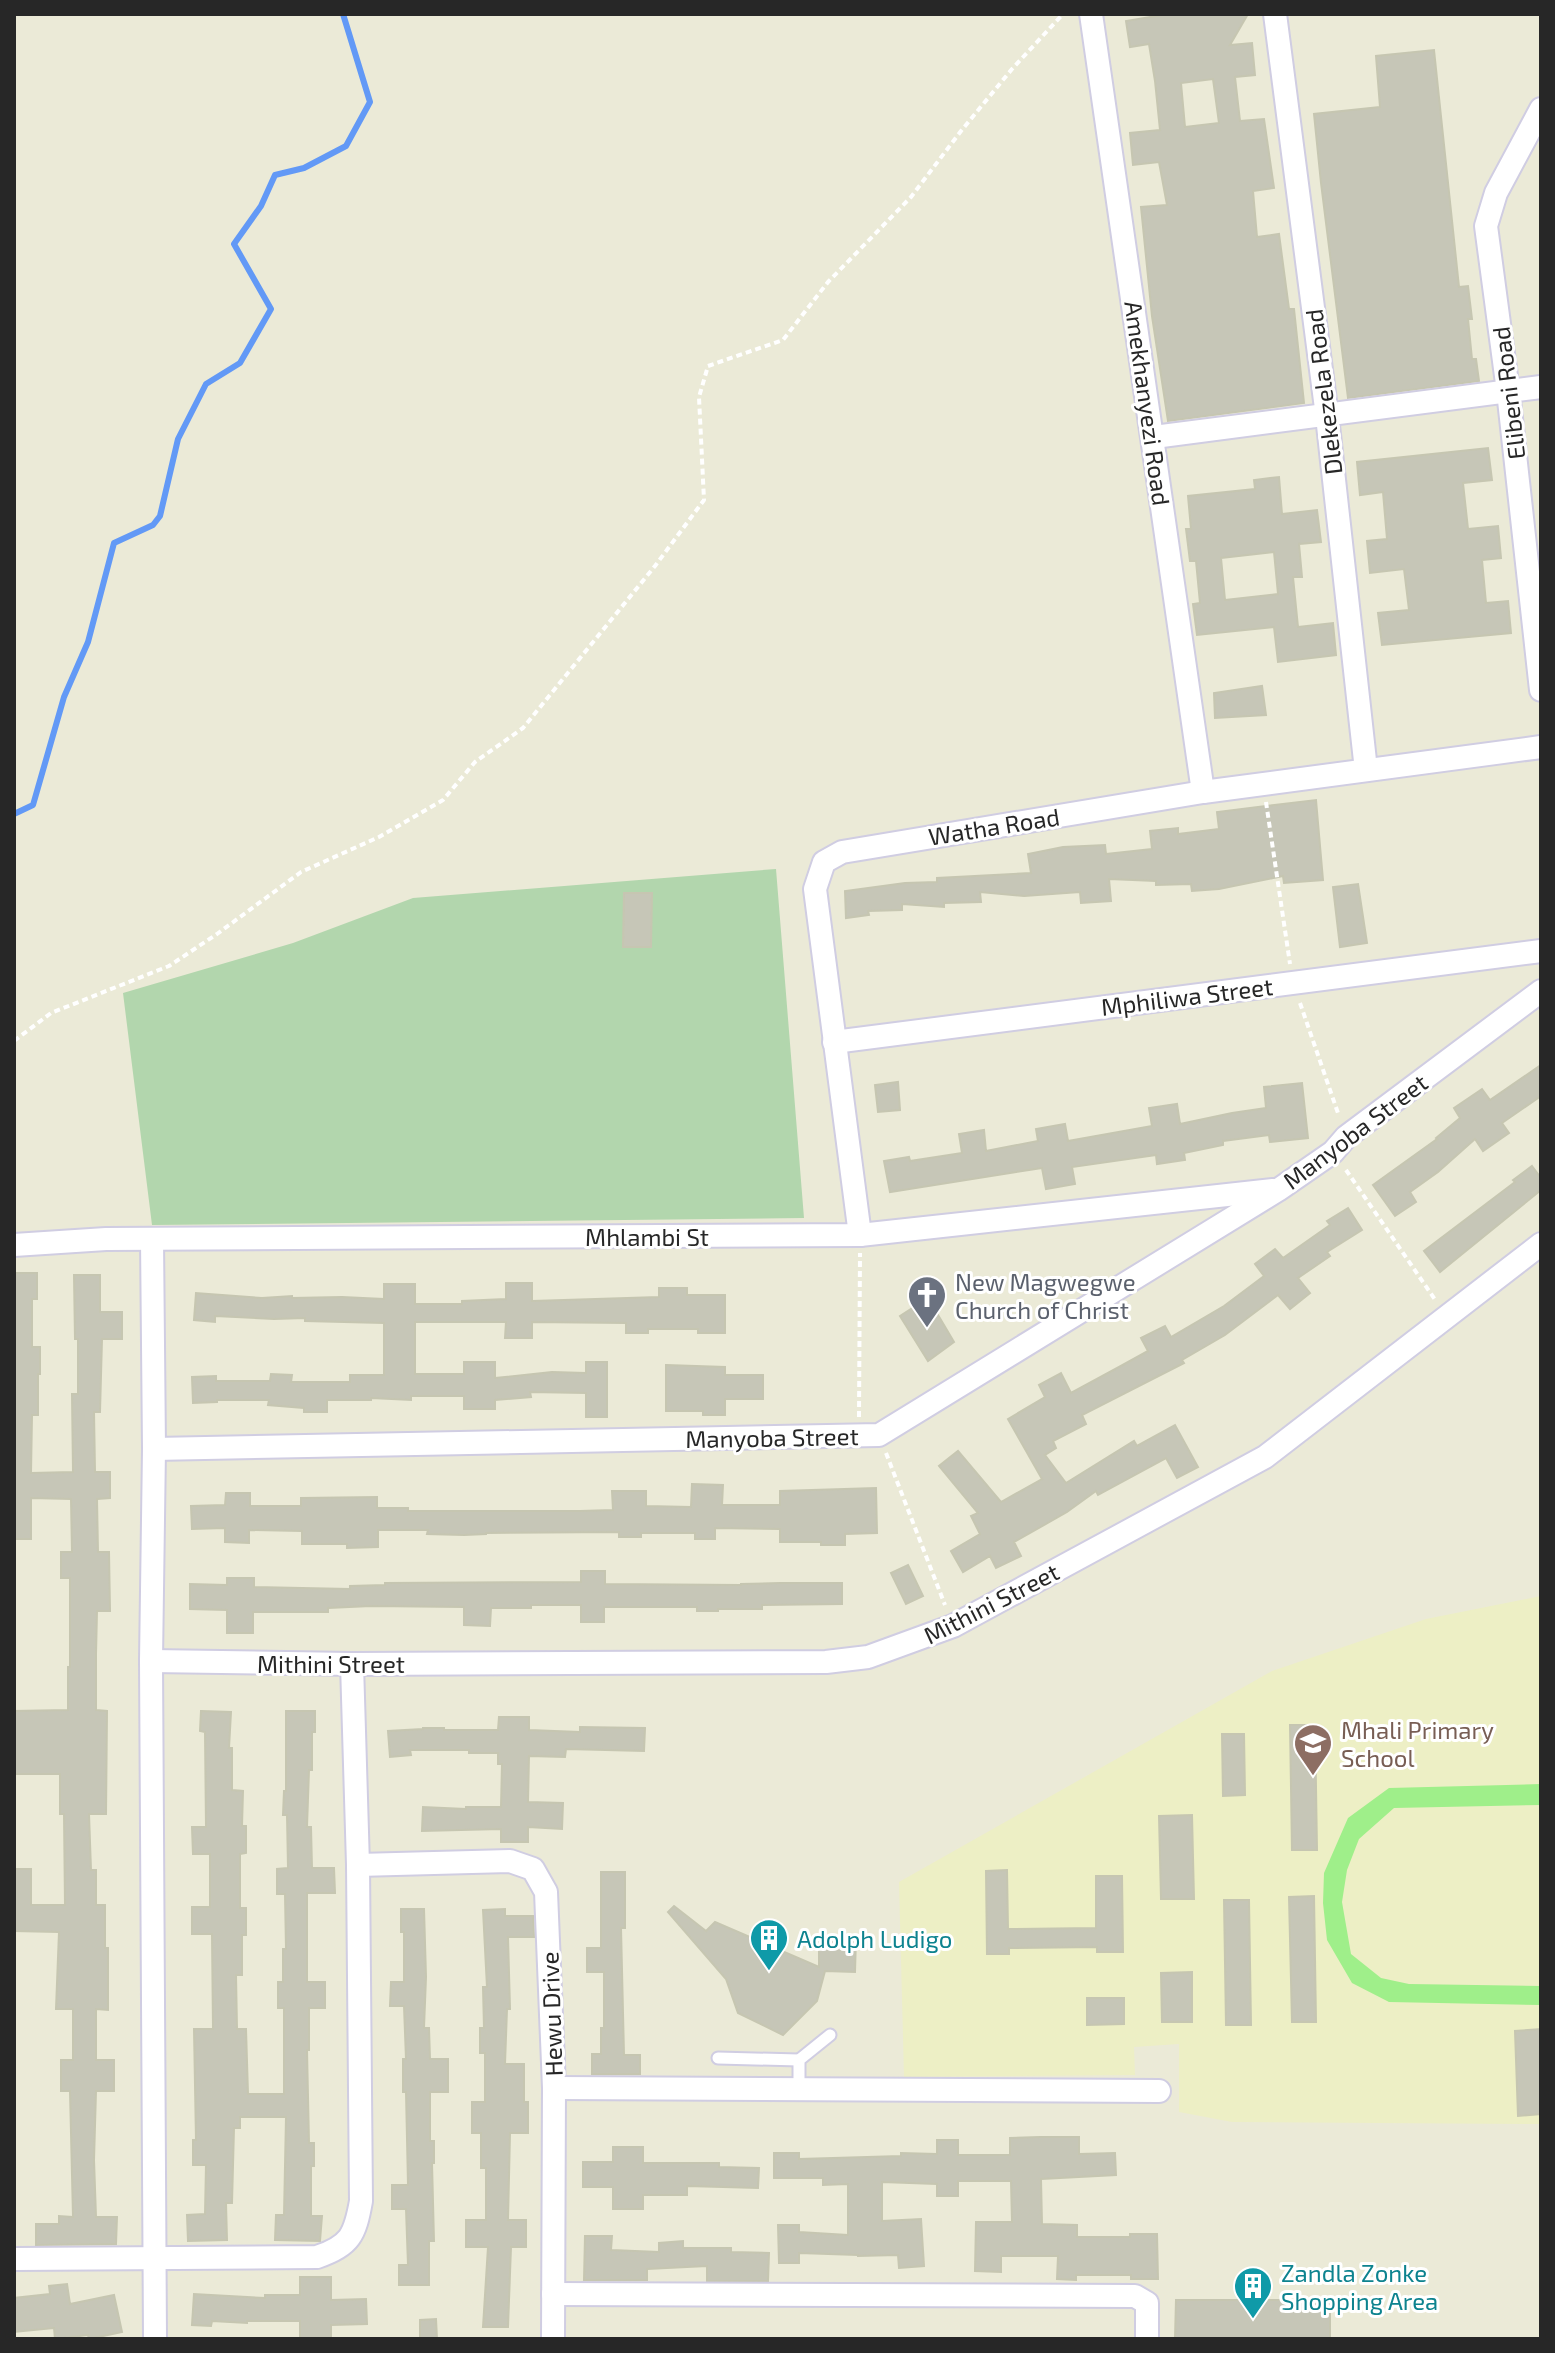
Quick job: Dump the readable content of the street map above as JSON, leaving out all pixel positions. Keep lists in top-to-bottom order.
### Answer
{
  "streets": {
    "street": [
      "Dlekezela Road",
      "Elibeni Road",
      "Amekhanyezi Road",
      "Watha Road",
      "Mphiliwa Street",
      "Manyoba Street",
      "Mhlambi St",
      "Mithini Street",
      "Hewu Drive"
    ]
  },
  "crossings": [
    ["Dlekezela Road", "Watha Road"],
    ["Amekhanyezi Road", "Watha Road"],
    ["Watha Road", "Mphiliwa Street"],
    ["Watha Road", "Mhlambi St"],
    ["Manyoba Street", "Mhlambi St"]
  ],
  "places": {
    "church": ["New Magwegwe Church of Christ"],
    "school or university": ["Mhali Primary School"],
    "building": ["Adolph Ludigo", "Zandla Zonke Shopping Area"]
  }
}
